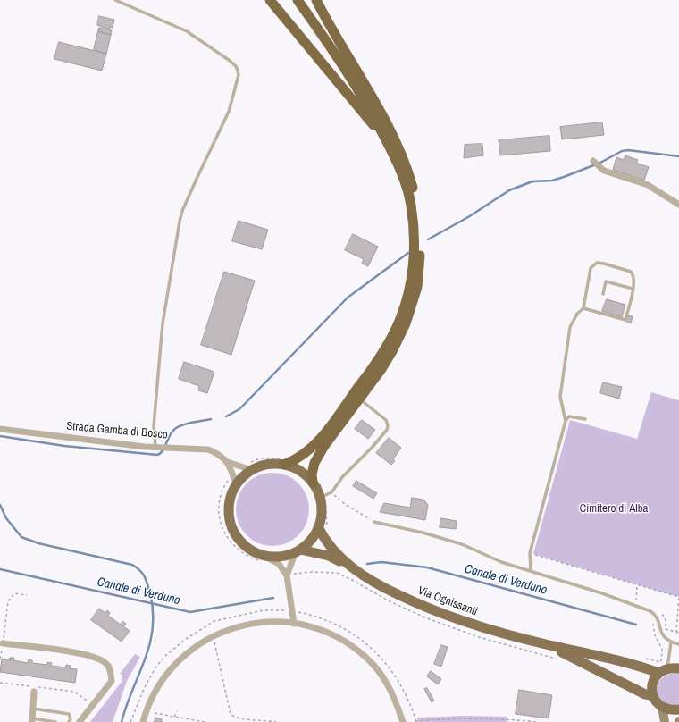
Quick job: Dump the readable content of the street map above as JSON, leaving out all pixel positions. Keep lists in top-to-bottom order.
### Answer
{
  "streets": {
    "main road": ["Via Ognissanti"],
    "street": ["Strada Gamba di Bosco"]
  },
  "crossings": [
    ["Strada Gamba di Bosco", "Via Ognissanti"]
  ],
  "water": ["Canale di Verduno"],
  "parks": ["Cimitero di Alba"]
}
